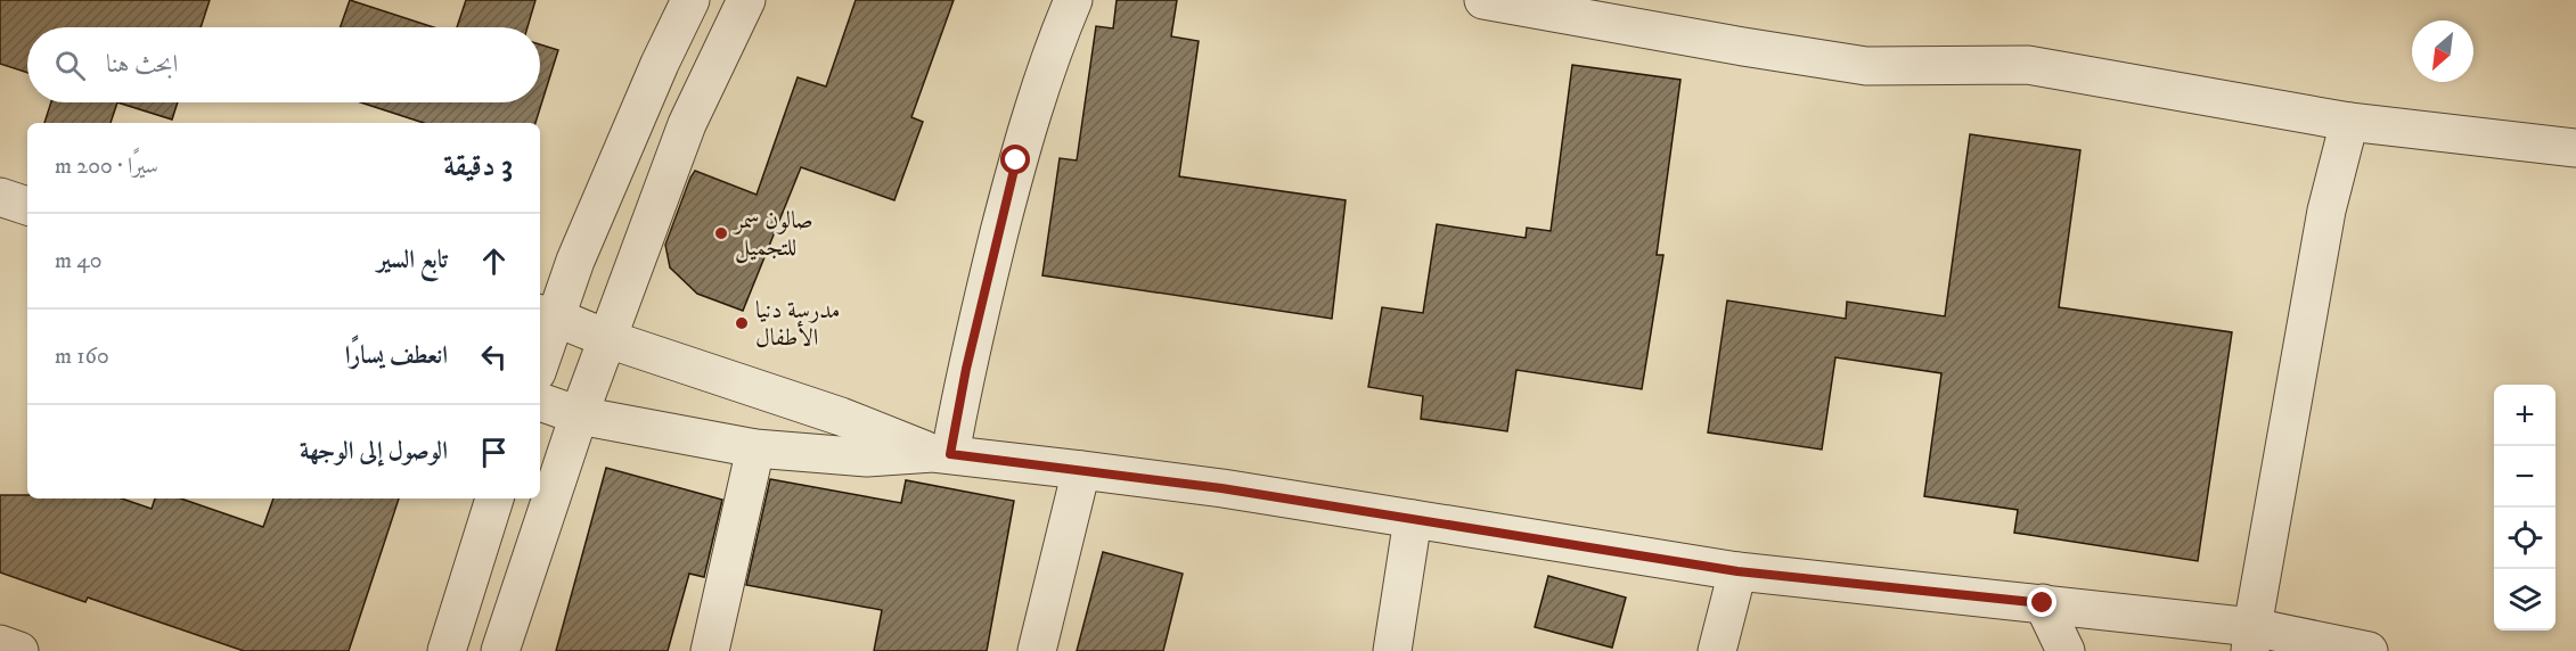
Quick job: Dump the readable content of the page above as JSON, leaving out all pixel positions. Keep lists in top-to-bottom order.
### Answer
{
  "places": ["صالون سمر للتجميل", "مدرسة دنيا الأطفال"],
  "north": "bottom left",
  "page": {
    "search": "ابحث هنا",
    "heading": ["3 دقيقة", "سيرًا · 200 m"],
    "list": [
      ["تابع السير", "40 m"],
      ["انعطف يسارًا", "160 m"],
      "الوصول إلى الوجهة"
    ],
    "map_buttons": ["+", "−"]
  }
}
